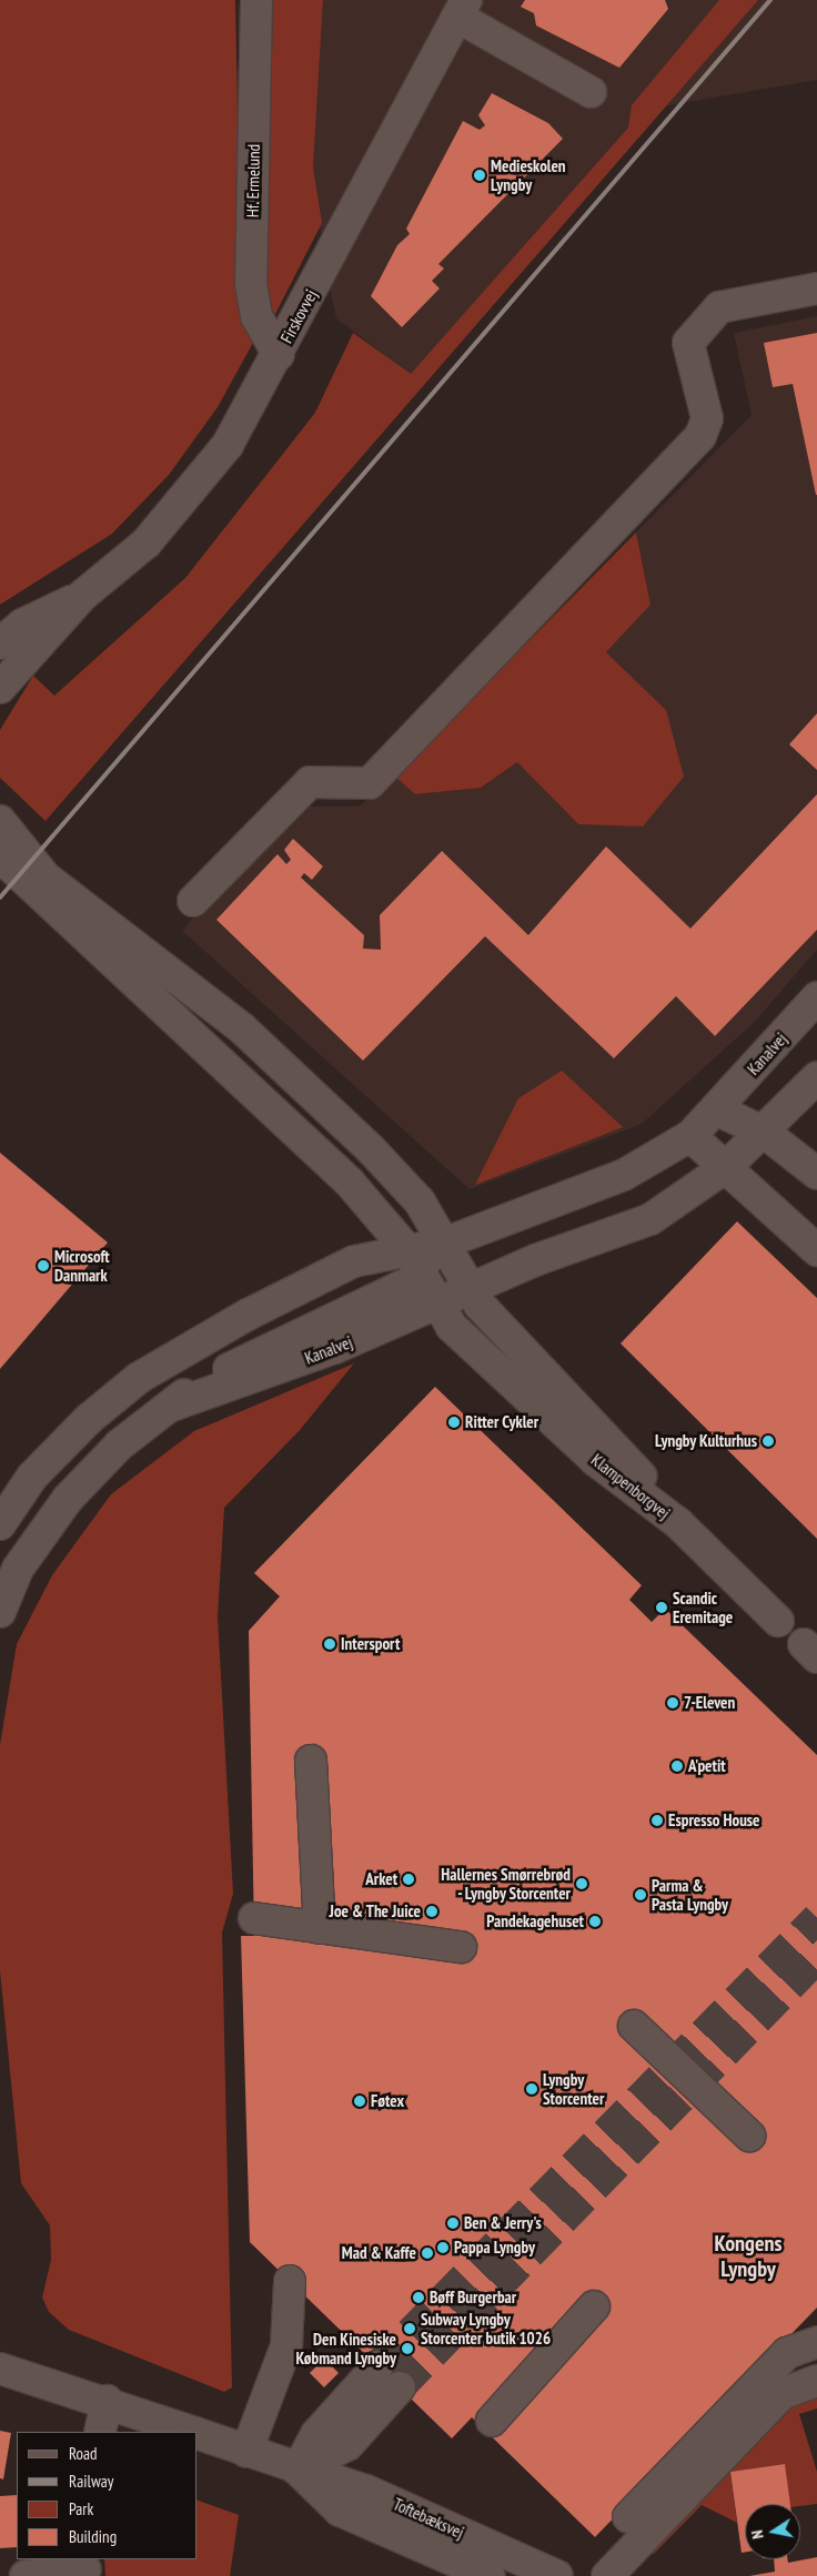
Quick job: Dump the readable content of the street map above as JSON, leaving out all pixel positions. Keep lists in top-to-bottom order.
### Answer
{
  "streets": {
    "street": [
      "Hf. Ermelund",
      "Firskovvej",
      "Kanalvej",
      "Klampenborgvej",
      "Toftebæksvej"
    ]
  },
  "crossings": [
    ["Hf. Ermelund", "Firskovvej"],
    ["Kanalvej", "Klampenborgvej"]
  ],
  "districts": ["Kongens Lyngby"],
  "places": [
    "Medieskolen Lyngby",
    "Microsoft Danmark",
    "Ritter Cykler",
    "Lyngby Kulturhus",
    "Scandic Eremitage",
    "Intersport",
    "7-Eleven",
    "A'petit",
    "Espresso House",
    "Arket",
    "Hallernes Smørrebrød - Lyngby Storcenter",
    "Parma & Pasta Lyngby",
    "Joe & The Juice",
    "Pandekagehuset",
    "Lyngby Storcenter",
    "Føtex",
    "Ben & Jerry's",
    "Pappa Lyngby",
    "Mad & Kaffe",
    "Bøff Burgerbar",
    "Subway Lyngby Storcenter butik 1026",
    "Den Kinesiske Købmand Lyngby"
  ],
  "legend": [
    "Road",
    "Railway",
    "Park",
    "Building"
  ],
  "north": "left"
}
